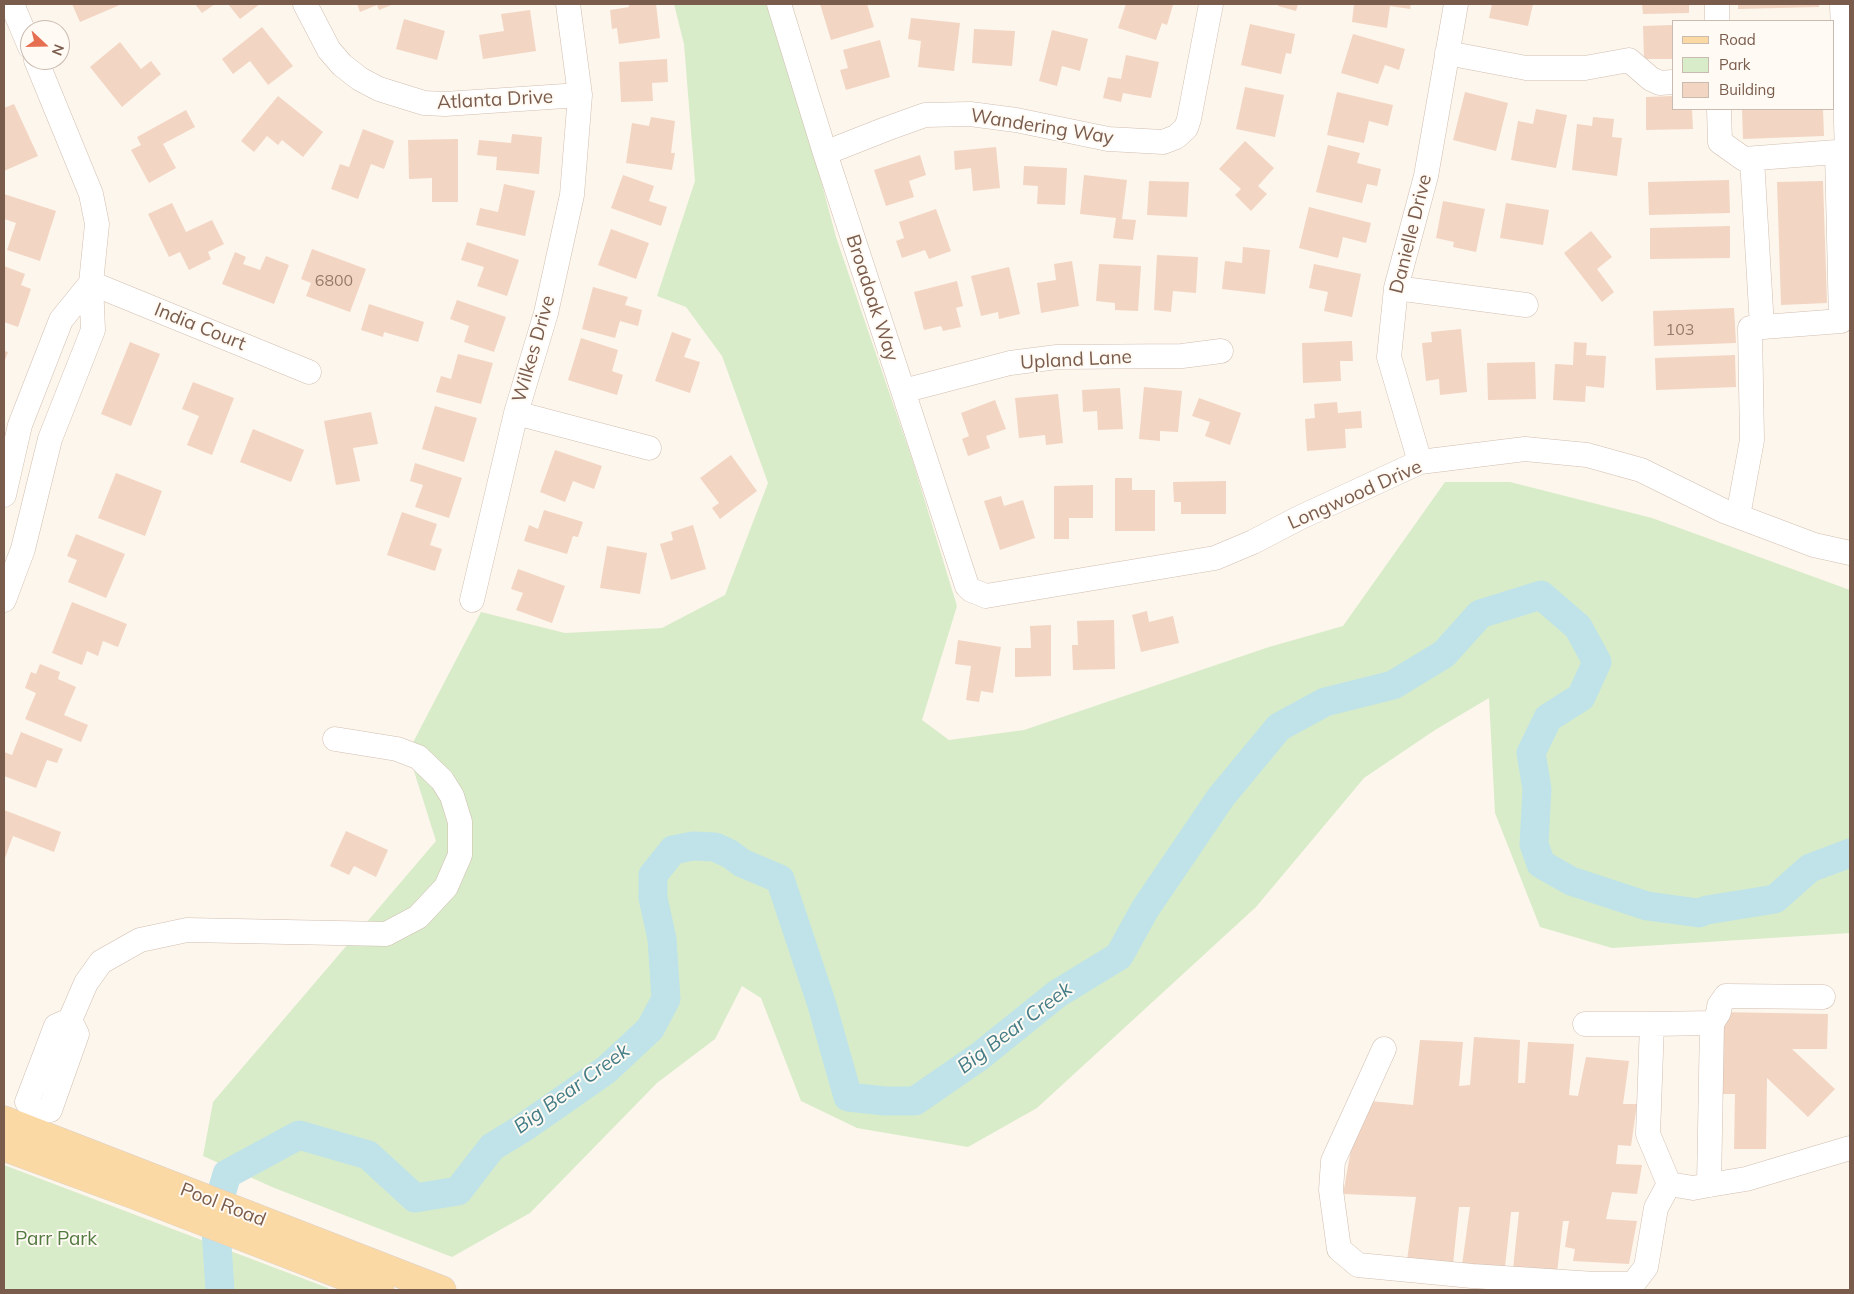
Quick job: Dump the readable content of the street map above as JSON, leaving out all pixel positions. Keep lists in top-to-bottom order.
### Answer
{
  "streets": {
    "main road": ["Pool Road"],
    "street": [
      "Atlanta Drive",
      "Wandering Way",
      "Danielle Drive",
      "Broadoak Way",
      "India Court",
      "Wilkes Drive",
      "Upland Lane",
      "Longwood Drive"
    ]
  },
  "crossings": [
    ["Atlanta Drive", "Wilkes Drive"],
    ["Wandering Way", "Broadoak Way"],
    ["Danielle Drive", "Longwood Drive"],
    ["Broadoak Way", "Upland Lane"],
    ["Broadoak Way", "Longwood Drive"]
  ],
  "water": ["Big Bear Creek"],
  "parks": ["Parr Park"],
  "house_numbers": ["6800", "103"],
  "legend": ["Road", "Park", "Building"],
  "north": "right"
}
